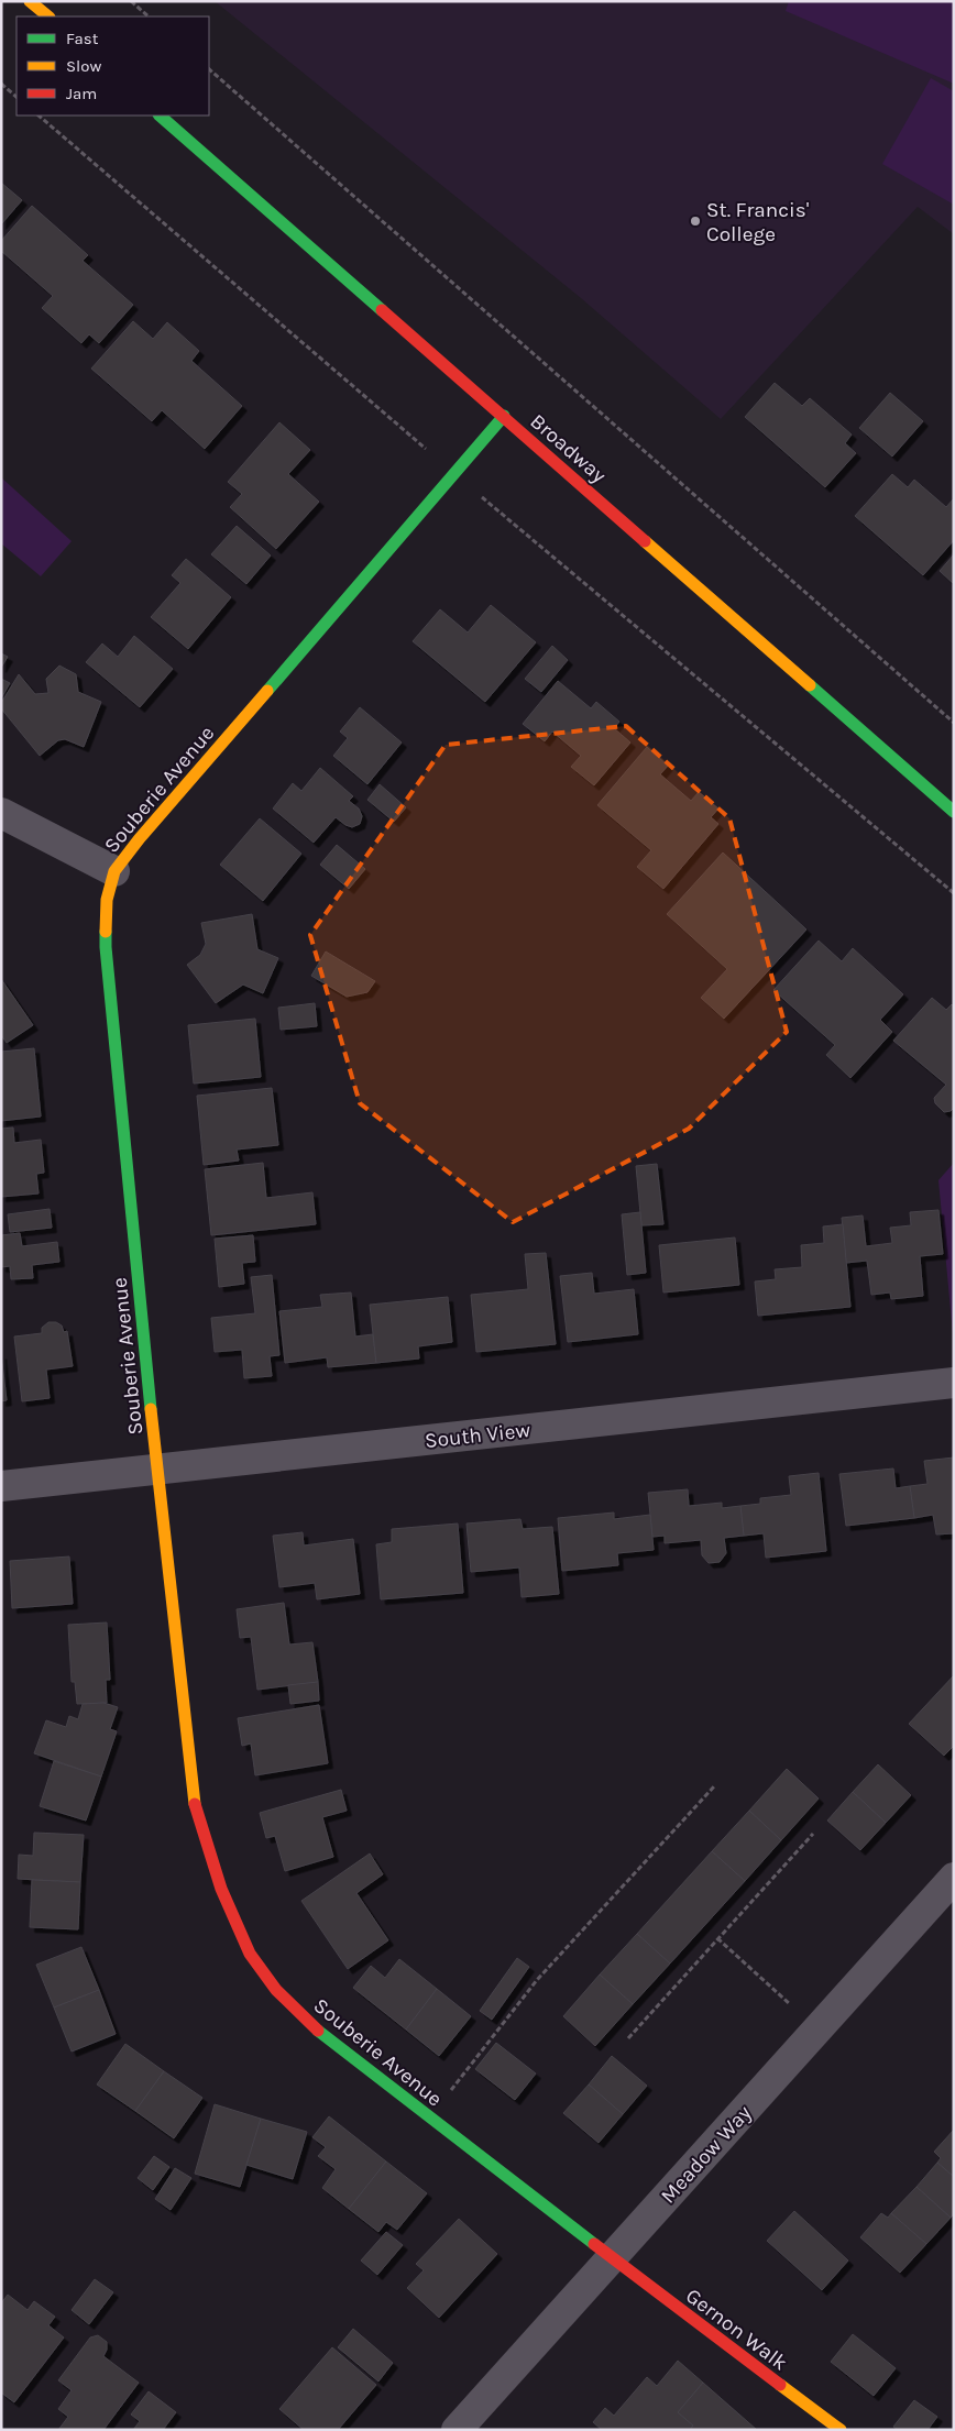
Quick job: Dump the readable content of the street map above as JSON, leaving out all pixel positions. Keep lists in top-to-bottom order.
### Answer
{
  "streets": {
    "street": [
      "Broadway",
      "Souberie Avenue",
      "South View",
      "Meadow Way",
      "Gernon Walk"
    ]
  },
  "crossings": [
    ["Broadway", "Souberie Avenue"],
    ["Souberie Avenue", "South View"],
    ["Souberie Avenue", "Meadow Way"],
    ["Souberie Avenue", "Gernon Walk"],
    ["Meadow Way", "Gernon Walk"]
  ],
  "places": ["St. Francis' College"],
  "legend": ["Fast", "Slow", "Jam"]
}
